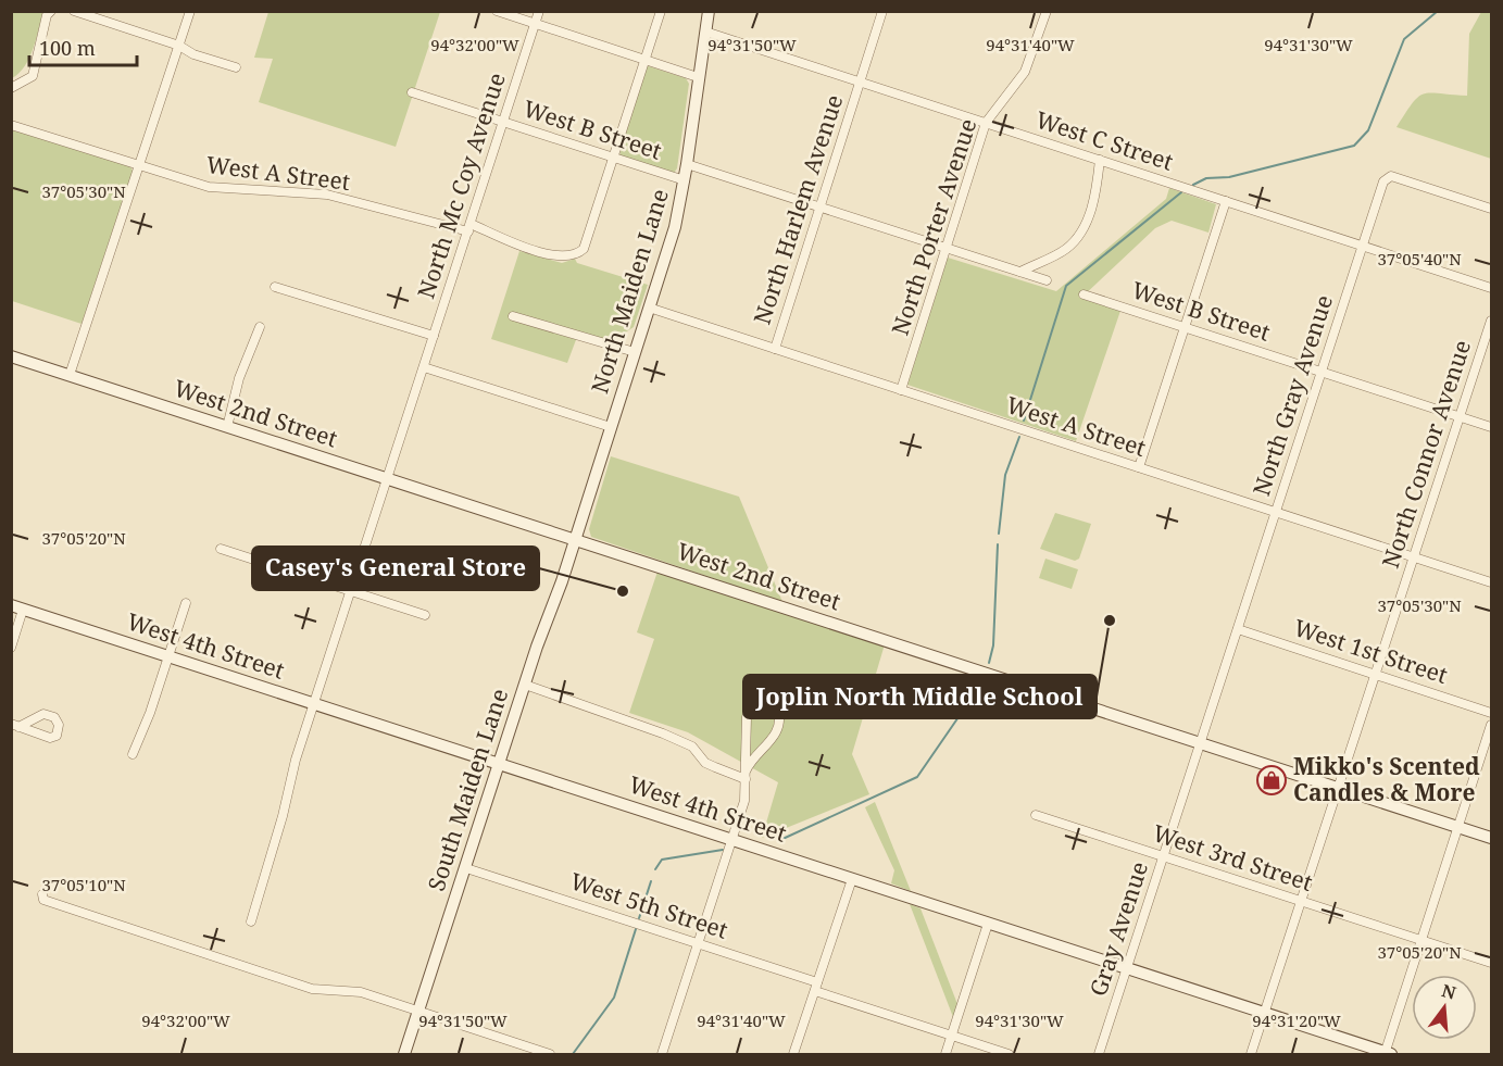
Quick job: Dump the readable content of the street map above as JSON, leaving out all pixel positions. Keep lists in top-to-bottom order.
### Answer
{
  "streets": {
    "street": [
      "West B Street",
      "West C Street",
      "West A Street",
      "North Mc Coy Avenue",
      "North Harlem Avenue",
      "North Porter Avenue",
      "North Maiden Lane",
      "North Gray Avenue",
      "West 2nd Street",
      "North Connor Avenue",
      "West 4th Street",
      "West 1st Street",
      "South Maiden Lane",
      "West 3rd Street",
      "West 5th Street",
      "Gray Avenue"
    ]
  },
  "crossings": [
    ["West B Street", "West A Street"],
    ["West B Street", "North Mc Coy Avenue"],
    ["West B Street", "North Harlem Avenue"],
    ["West B Street", "North Porter Avenue"],
    ["West B Street", "North Maiden Lane"],
    ["West B Street", "North Gray Avenue"],
    ["West B Street", "North Connor Avenue"],
    ["West C Street", "North Harlem Avenue"],
    ["West C Street", "North Porter Avenue"],
    ["West C Street", "North Maiden Lane"],
    ["West C Street", "North Gray Avenue"],
    ["West A Street", "North Mc Coy Avenue"],
    ["West A Street", "North Harlem Avenue"],
    ["West A Street", "North Porter Avenue"],
    ["West A Street", "North Maiden Lane"],
    ["West A Street", "North Gray Avenue"],
    ["West A Street", "North Connor Avenue"],
    ["North Mc Coy Avenue", "West 2nd Street"],
    ["North Mc Coy Avenue", "West 4th Street"],
    ["North Maiden Lane", "West 2nd Street"],
    ["North Maiden Lane", "South Maiden Lane"],
    ["North Gray Avenue", "West 1st Street"],
    ["North Gray Avenue", "Gray Avenue"],
    ["West 2nd Street", "North Connor Avenue"],
    ["West 2nd Street", "South Maiden Lane"],
    ["West 2nd Street", "Gray Avenue"],
    ["North Connor Avenue", "West 4th Street"],
    ["North Connor Avenue", "West 1st Street"],
    ["North Connor Avenue", "West 3rd Street"],
    ["West 4th Street", "South Maiden Lane"],
    ["West 4th Street", "Gray Avenue"],
    ["West 1st Street", "Gray Avenue"],
    ["South Maiden Lane", "West 5th Street"],
    ["West 3rd Street", "Gray Avenue"]
  ],
  "places": {
    "other": ["Casey's General Store", "Joplin North Middle School"],
    "shop": ["Mikko's Scented Candles & More"]
  },
  "scale_bar": "100 m",
  "north": "top",
  "coordinates": [
    "94°32'00\"W",
    "94°31'50\"W",
    "94°31'40\"W",
    "94°31'30\"W",
    "37°05'30\"N",
    "37°05'40\"N",
    "37°05'20\"N",
    "37°05'10\"N",
    "94°31'20\"W"
  ]
}
